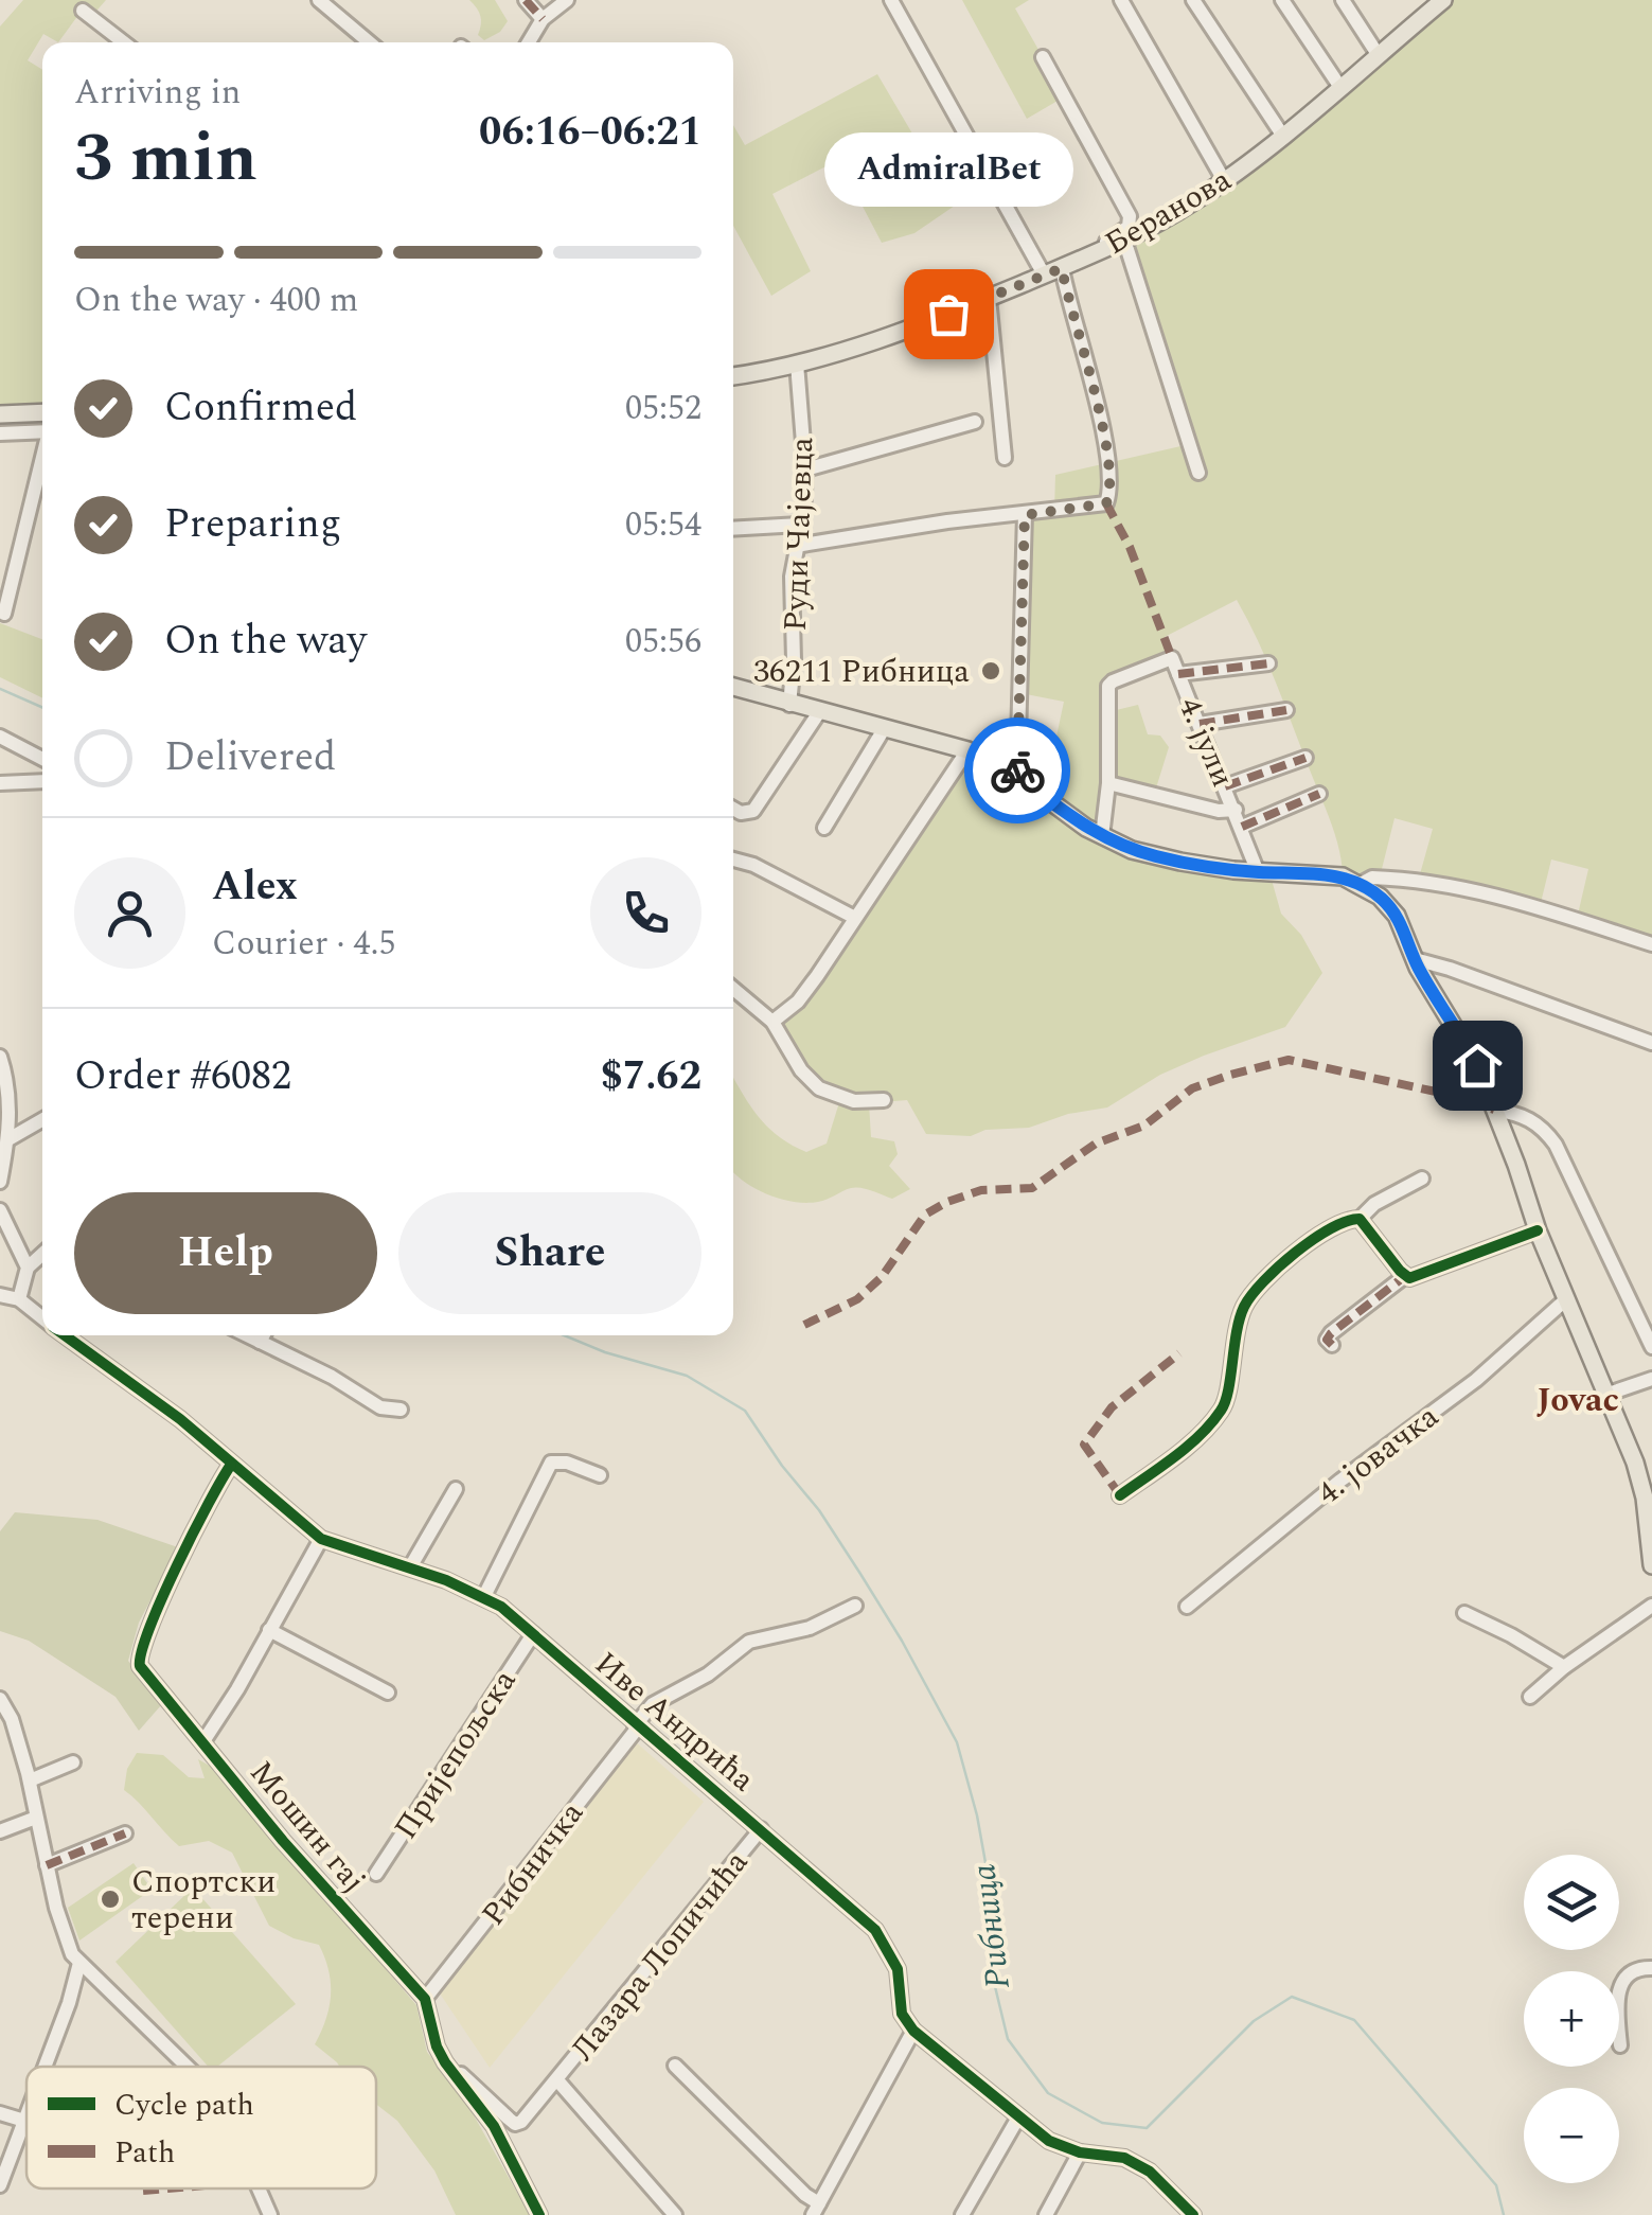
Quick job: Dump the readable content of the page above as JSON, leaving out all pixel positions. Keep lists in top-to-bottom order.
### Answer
{
  "streets": {
    "main road": ["Беранова"],
    "street": [
      "Руди Чајевца",
      "4. јули",
      "4. јовачка",
      "Иве Андрића",
      "Пријепољска",
      "Мошин гај",
      "Рибничка",
      "Лазара Лопичића"
    ]
  },
  "crossings": [
    ["Беранова", "Руди Чајевца"],
    ["Иве Андрића", "Пријепољска"],
    ["Иве Андрића", "Мошин гај"],
    ["Иве Андрића", "Рибничка"],
    ["Иве Андрића", "Лазара Лопичића"],
    ["Мошин гај", "Рибничка"],
    ["Мошин гај", "Лазара Лопичића"]
  ],
  "districts": ["Jovac"],
  "water": ["Рибница"],
  "places": ["AdmiralBet", "36211 Рибница", "Спортски терени"],
  "legend": ["Cycle path", "Path"],
  "page": {
    "heading": ["3 min", "Arriving in", "06:16–06:21"],
    "panel": [
      "Alex",
      "Courier · 4.5",
      "Order #6082",
      "$7.62"
    ],
    "bubble": "AdmiralBet",
    "bar": "On the way · 400 m",
    "list": [
      ["Confirmed", "05:52"],
      ["Preparing", "05:54"],
      ["On the way", "05:56"],
      "Delivered"
    ],
    "buttons": ["Help", "Share"],
    "map_buttons": ["+", "−"]
  }
}
